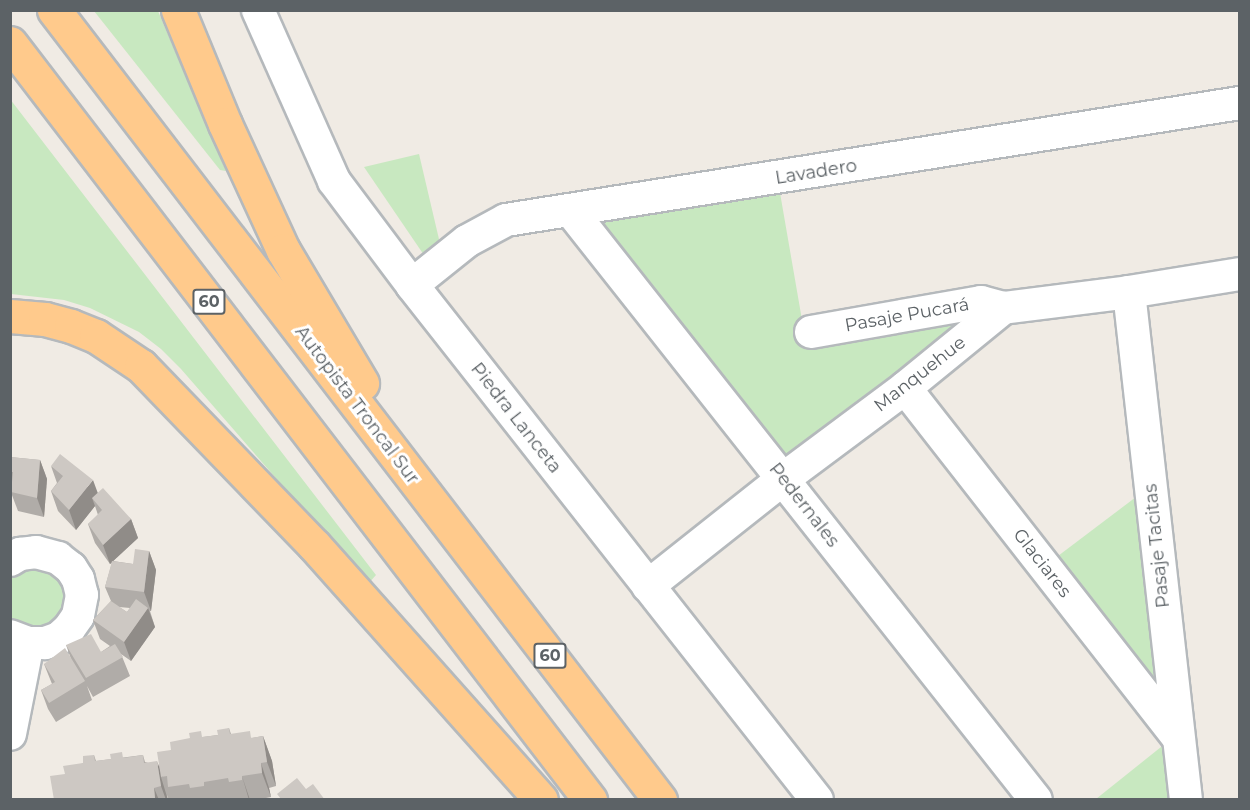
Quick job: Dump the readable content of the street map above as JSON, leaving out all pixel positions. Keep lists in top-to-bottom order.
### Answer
{
  "streets": {
    "highway": ["60", "Autopista Troncal Sur"],
    "street": [
      "Lavadero",
      "Pasaje Pucará",
      "Manquehue",
      "Piedra Lanceta",
      "Pedernales",
      "Pasaje Tacitas",
      "Glaciares"
    ]
  },
  "crossings": [
    ["Lavadero", "Piedra Lanceta"],
    ["Lavadero", "Pedernales"],
    ["Pasaje Pucará", "Manquehue"],
    ["Manquehue", "Piedra Lanceta"],
    ["Manquehue", "Pedernales"],
    ["Manquehue", "Glaciares"],
    ["Pasaje Tacitas", "Glaciares"]
  ]
}
